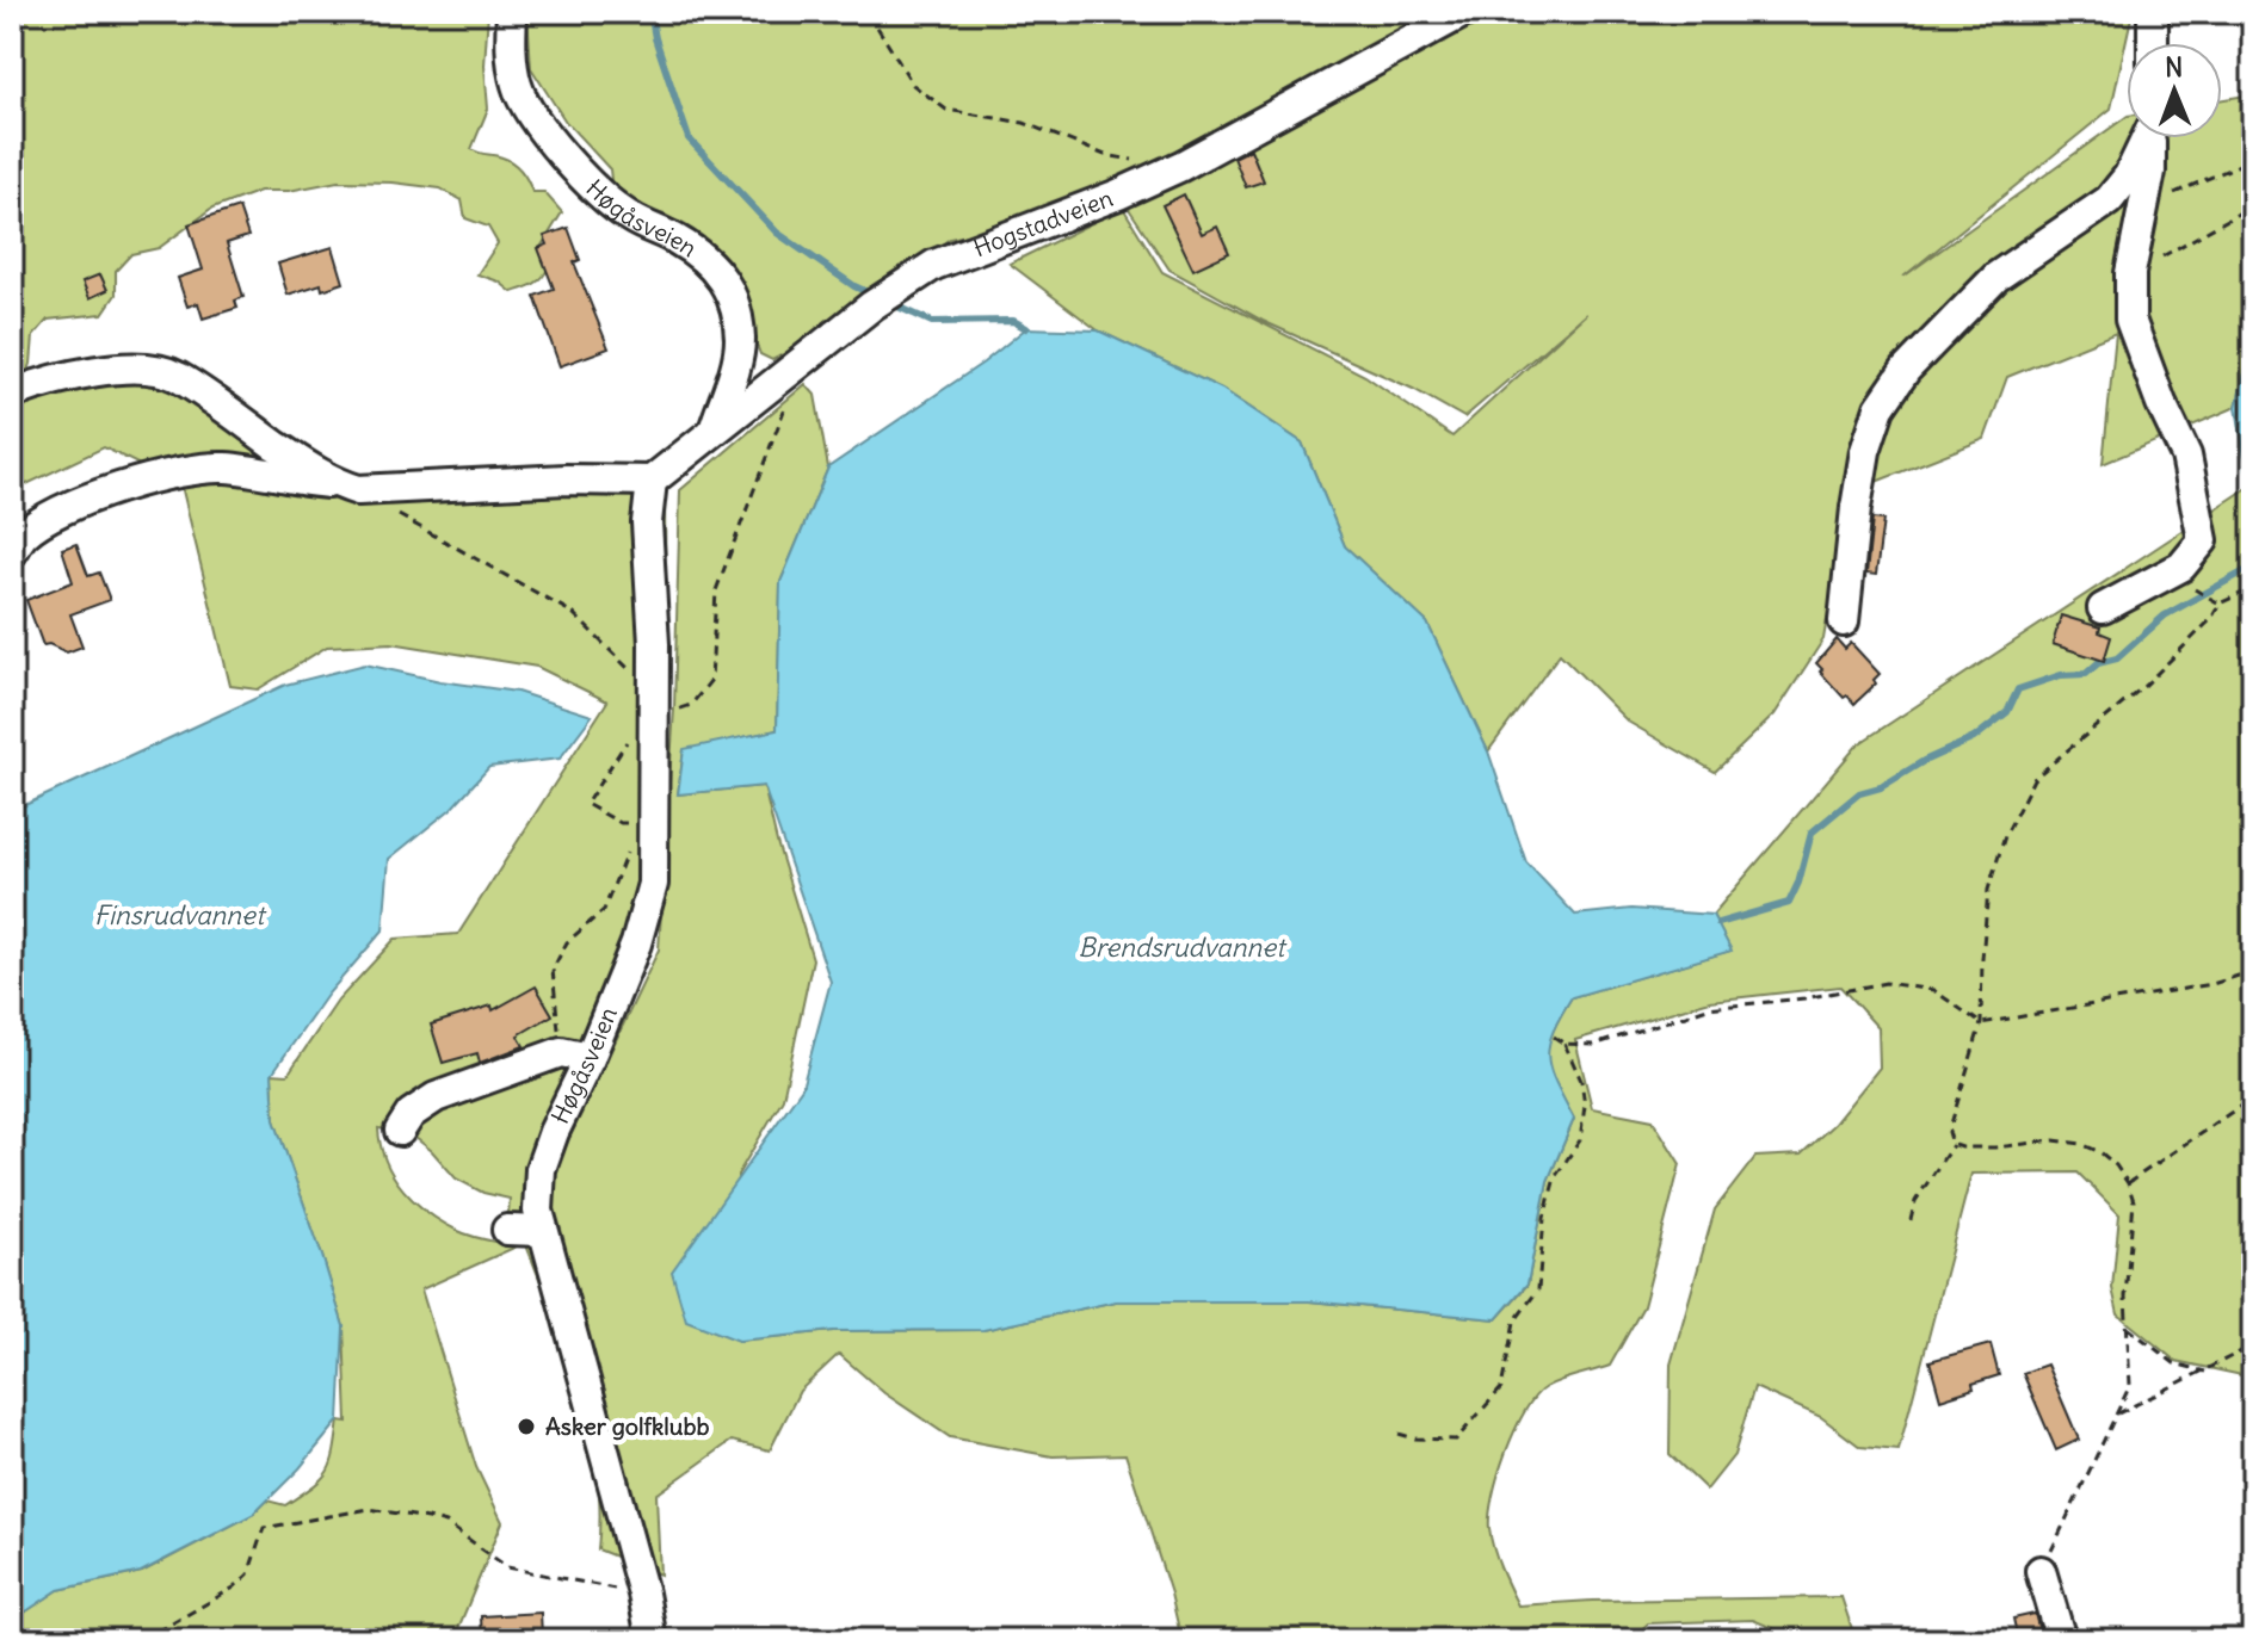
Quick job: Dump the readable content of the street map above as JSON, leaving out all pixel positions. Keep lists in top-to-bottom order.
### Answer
{
  "streets": {
    "street": ["Høgåsveien", "Hogstadveien"]
  },
  "crossings": [
    ["Høgåsveien", "Hogstadveien"]
  ],
  "water": ["Finsrudvannet", "Brendsrudvannet"],
  "places": ["Asker golfklubb"],
  "north": "top"
}
